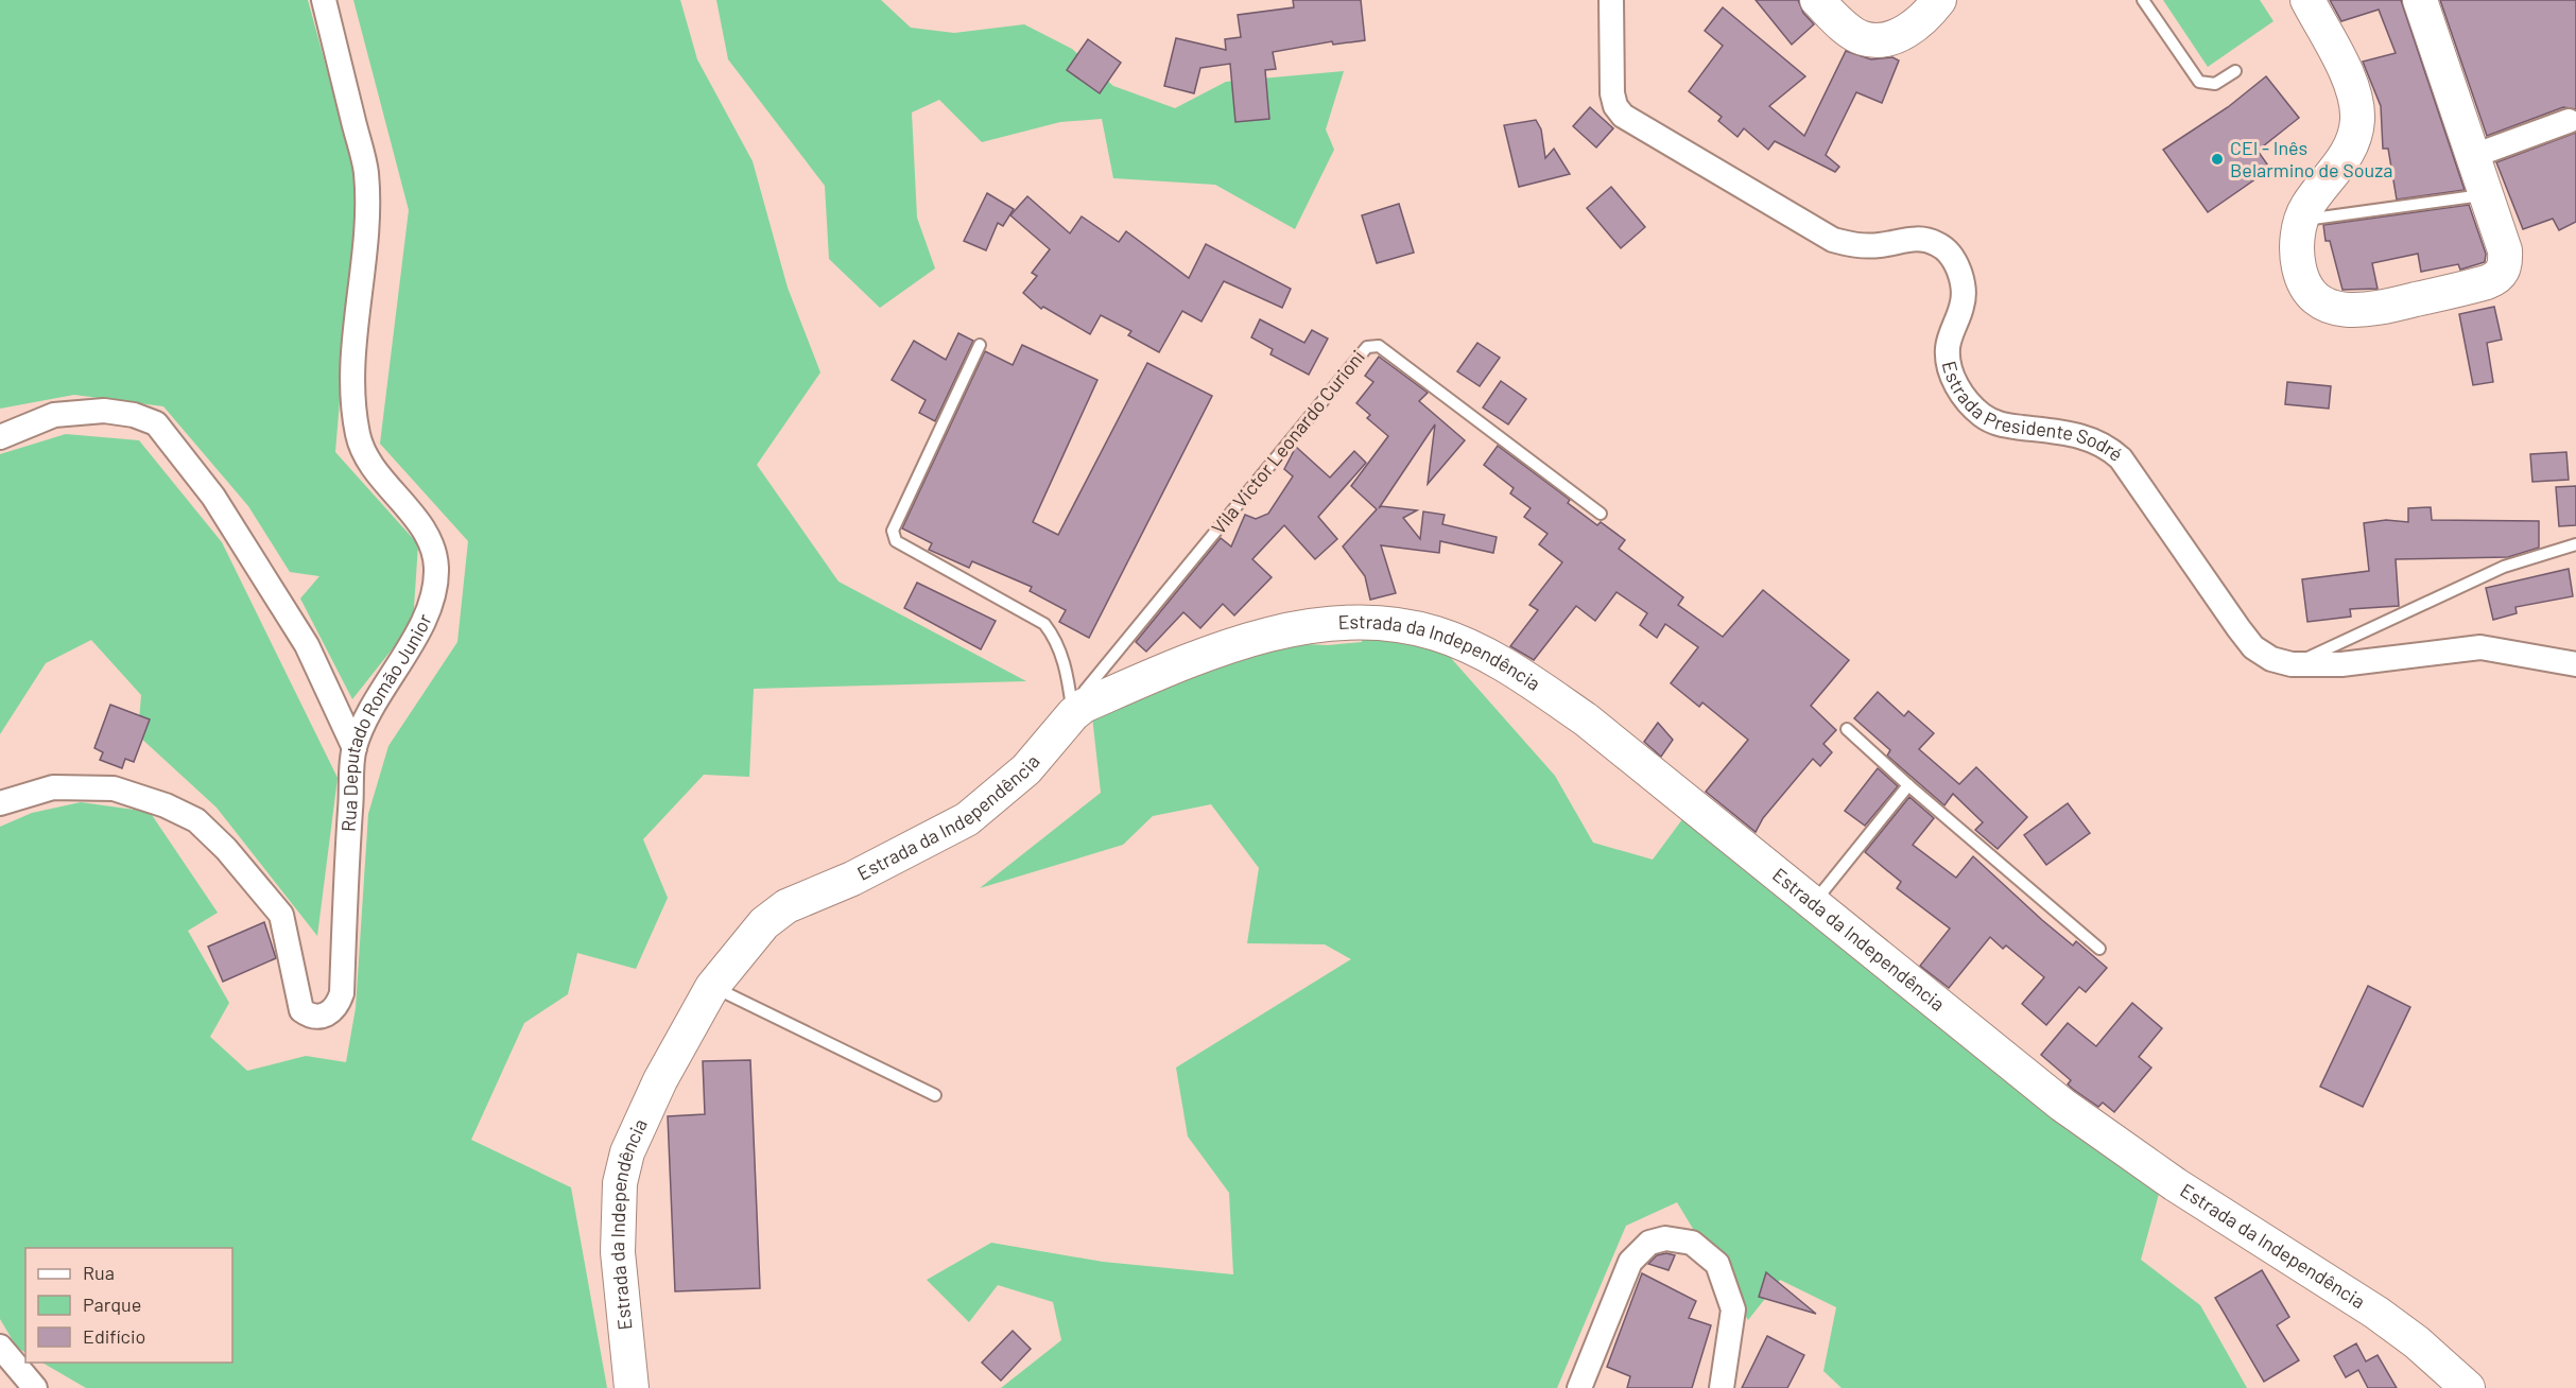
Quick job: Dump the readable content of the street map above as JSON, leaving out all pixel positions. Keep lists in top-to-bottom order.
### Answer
{
  "streets": {
    "street": ["Estrada Presidente Sodré", "Estrada da Independência", "Rua Deputado Romão Junior"],
    "lane": ["Vila Victor Leonardo Curioni"]
  },
  "crossings": [
    ["Vila Victor Leonardo Curioni", "Estrada da Independência"]
  ],
  "places": ["CEI - Inês Belarmino de Souza"],
  "legend": ["Rua", "Parque", "Edifício"]
}
